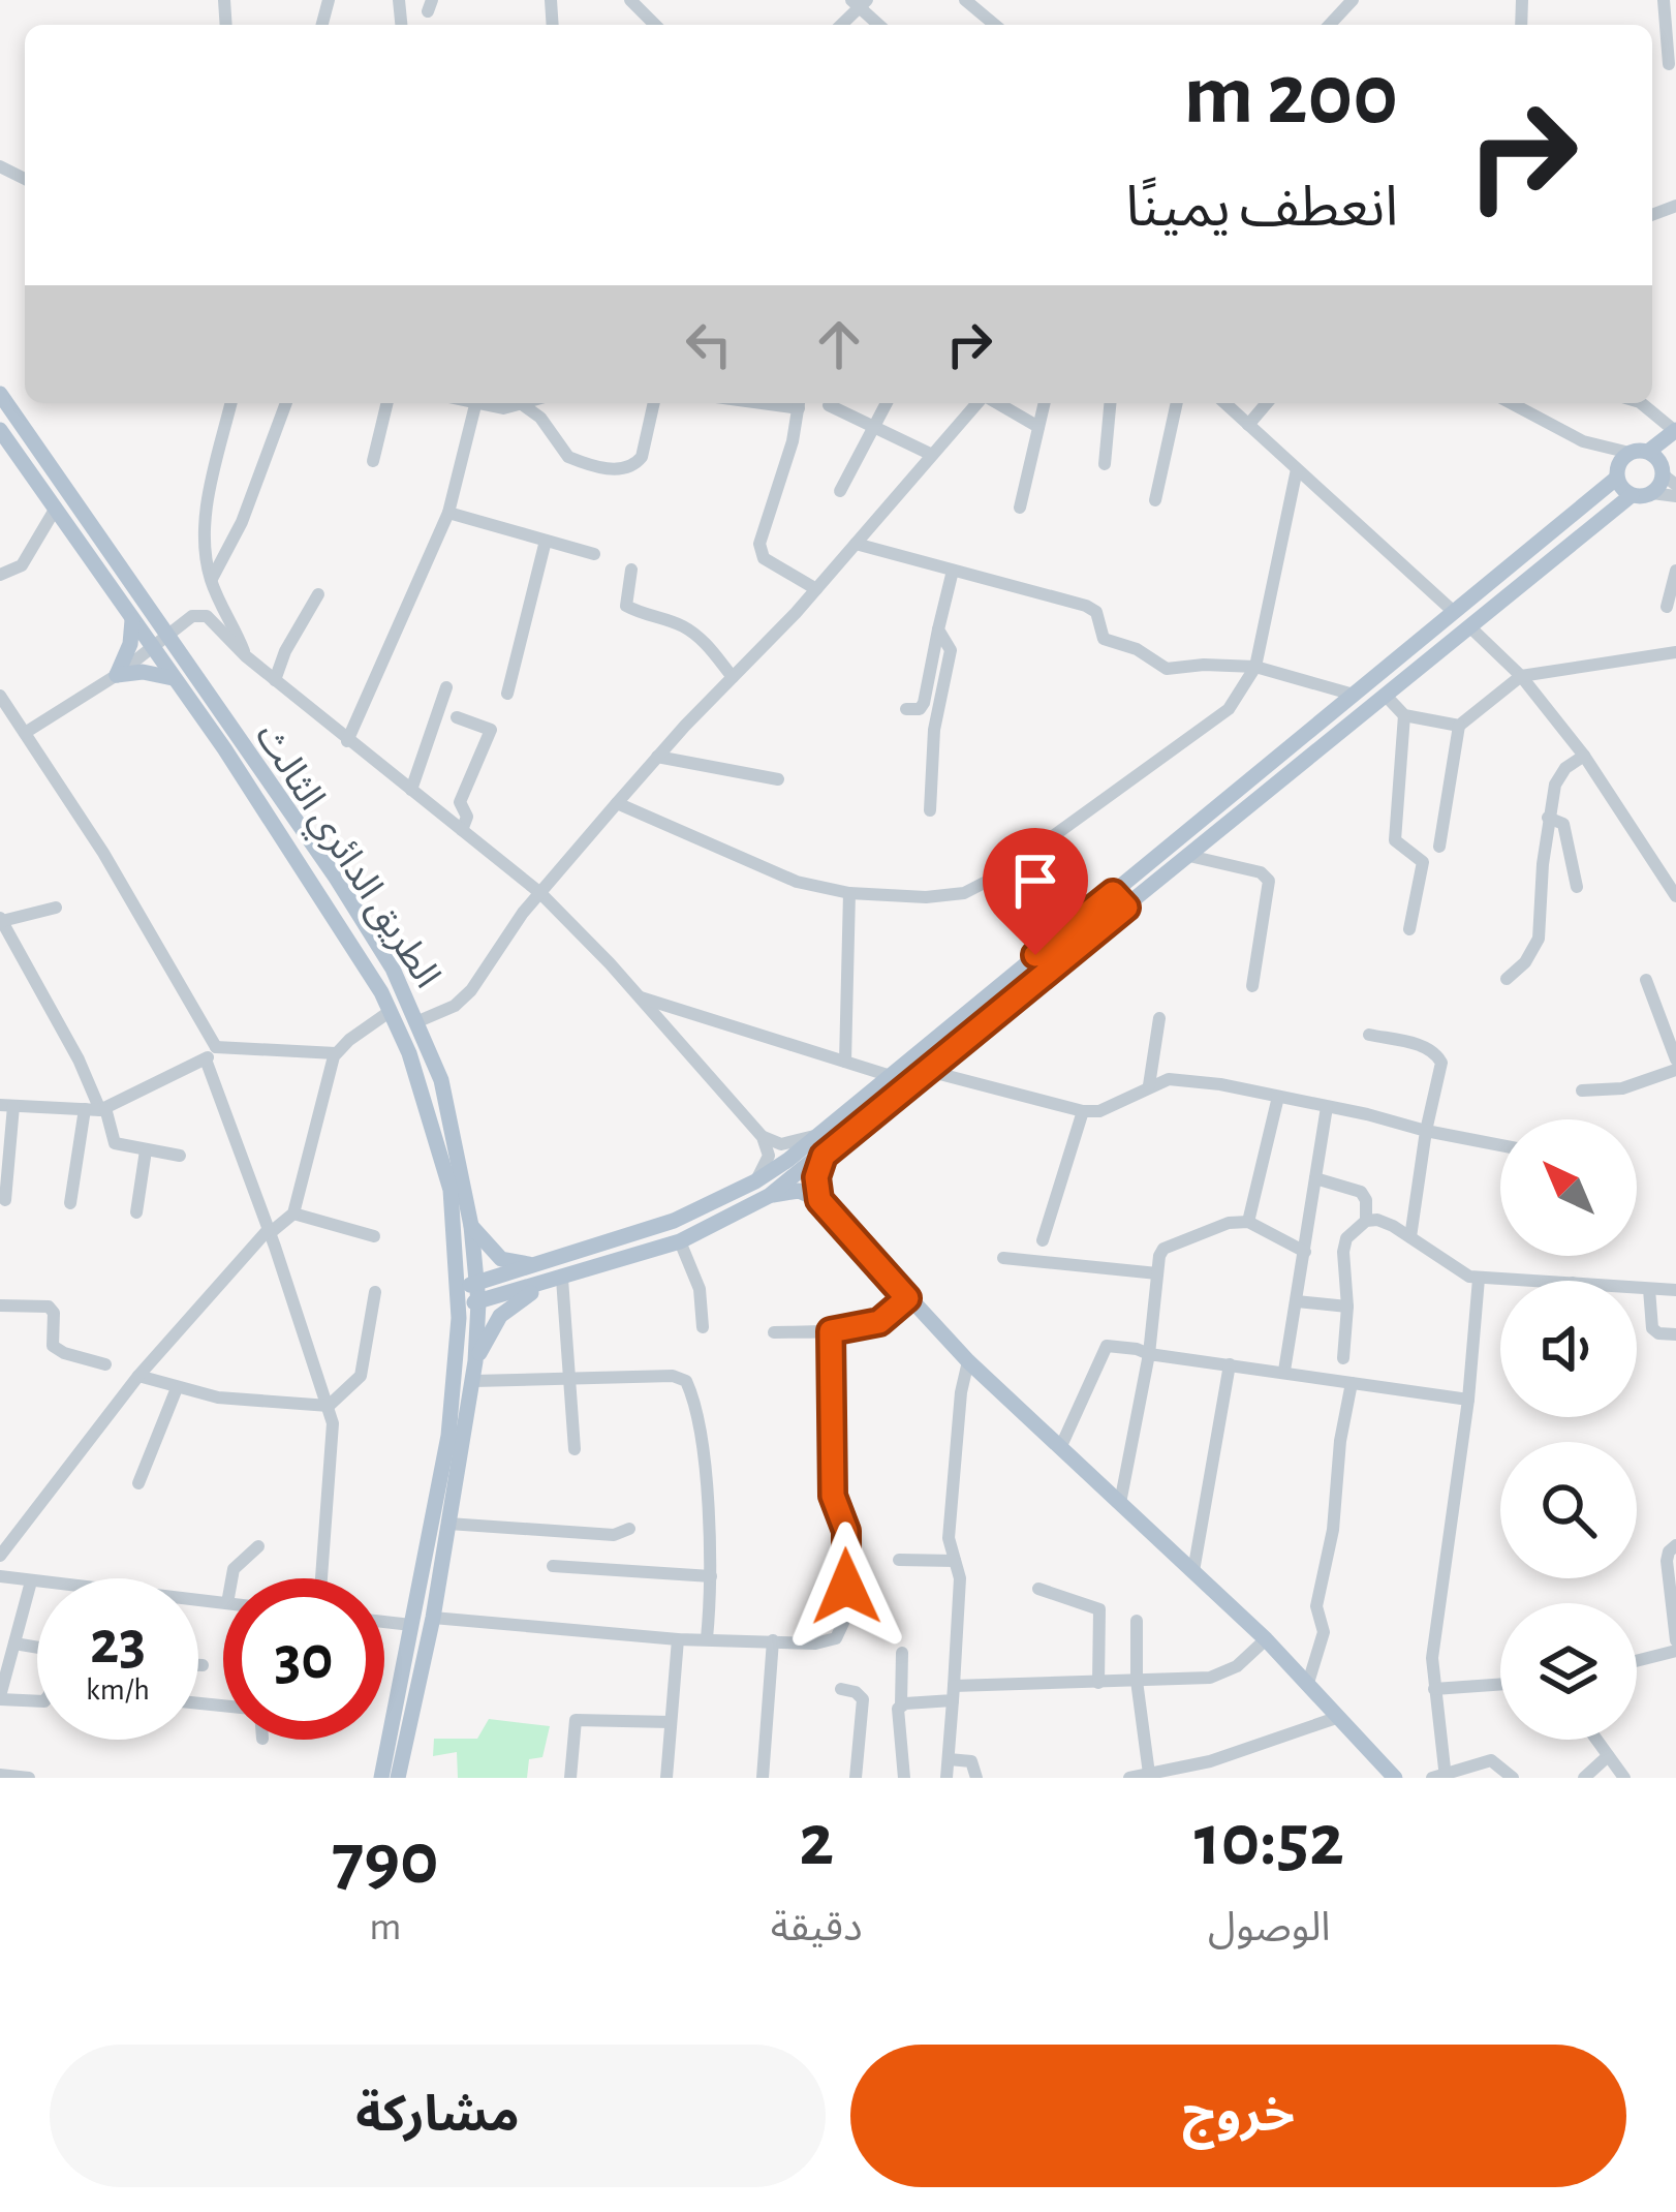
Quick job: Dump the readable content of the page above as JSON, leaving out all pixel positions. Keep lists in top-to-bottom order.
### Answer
{
  "streets": {
    "main road": ["الطريق الدائري الثالث"]
  },
  "north": "top left",
  "page": {
    "turn": ["200 m", "انعطف يمينًا"],
    "speed": "23 km/h",
    "limit": "30",
    "eta": [
      "10:52",
      "الوصول",
      "2",
      "دقيقة",
      "790",
      "m"
    ],
    "buttons": ["خروج", "مشاركة"]
  }
}
